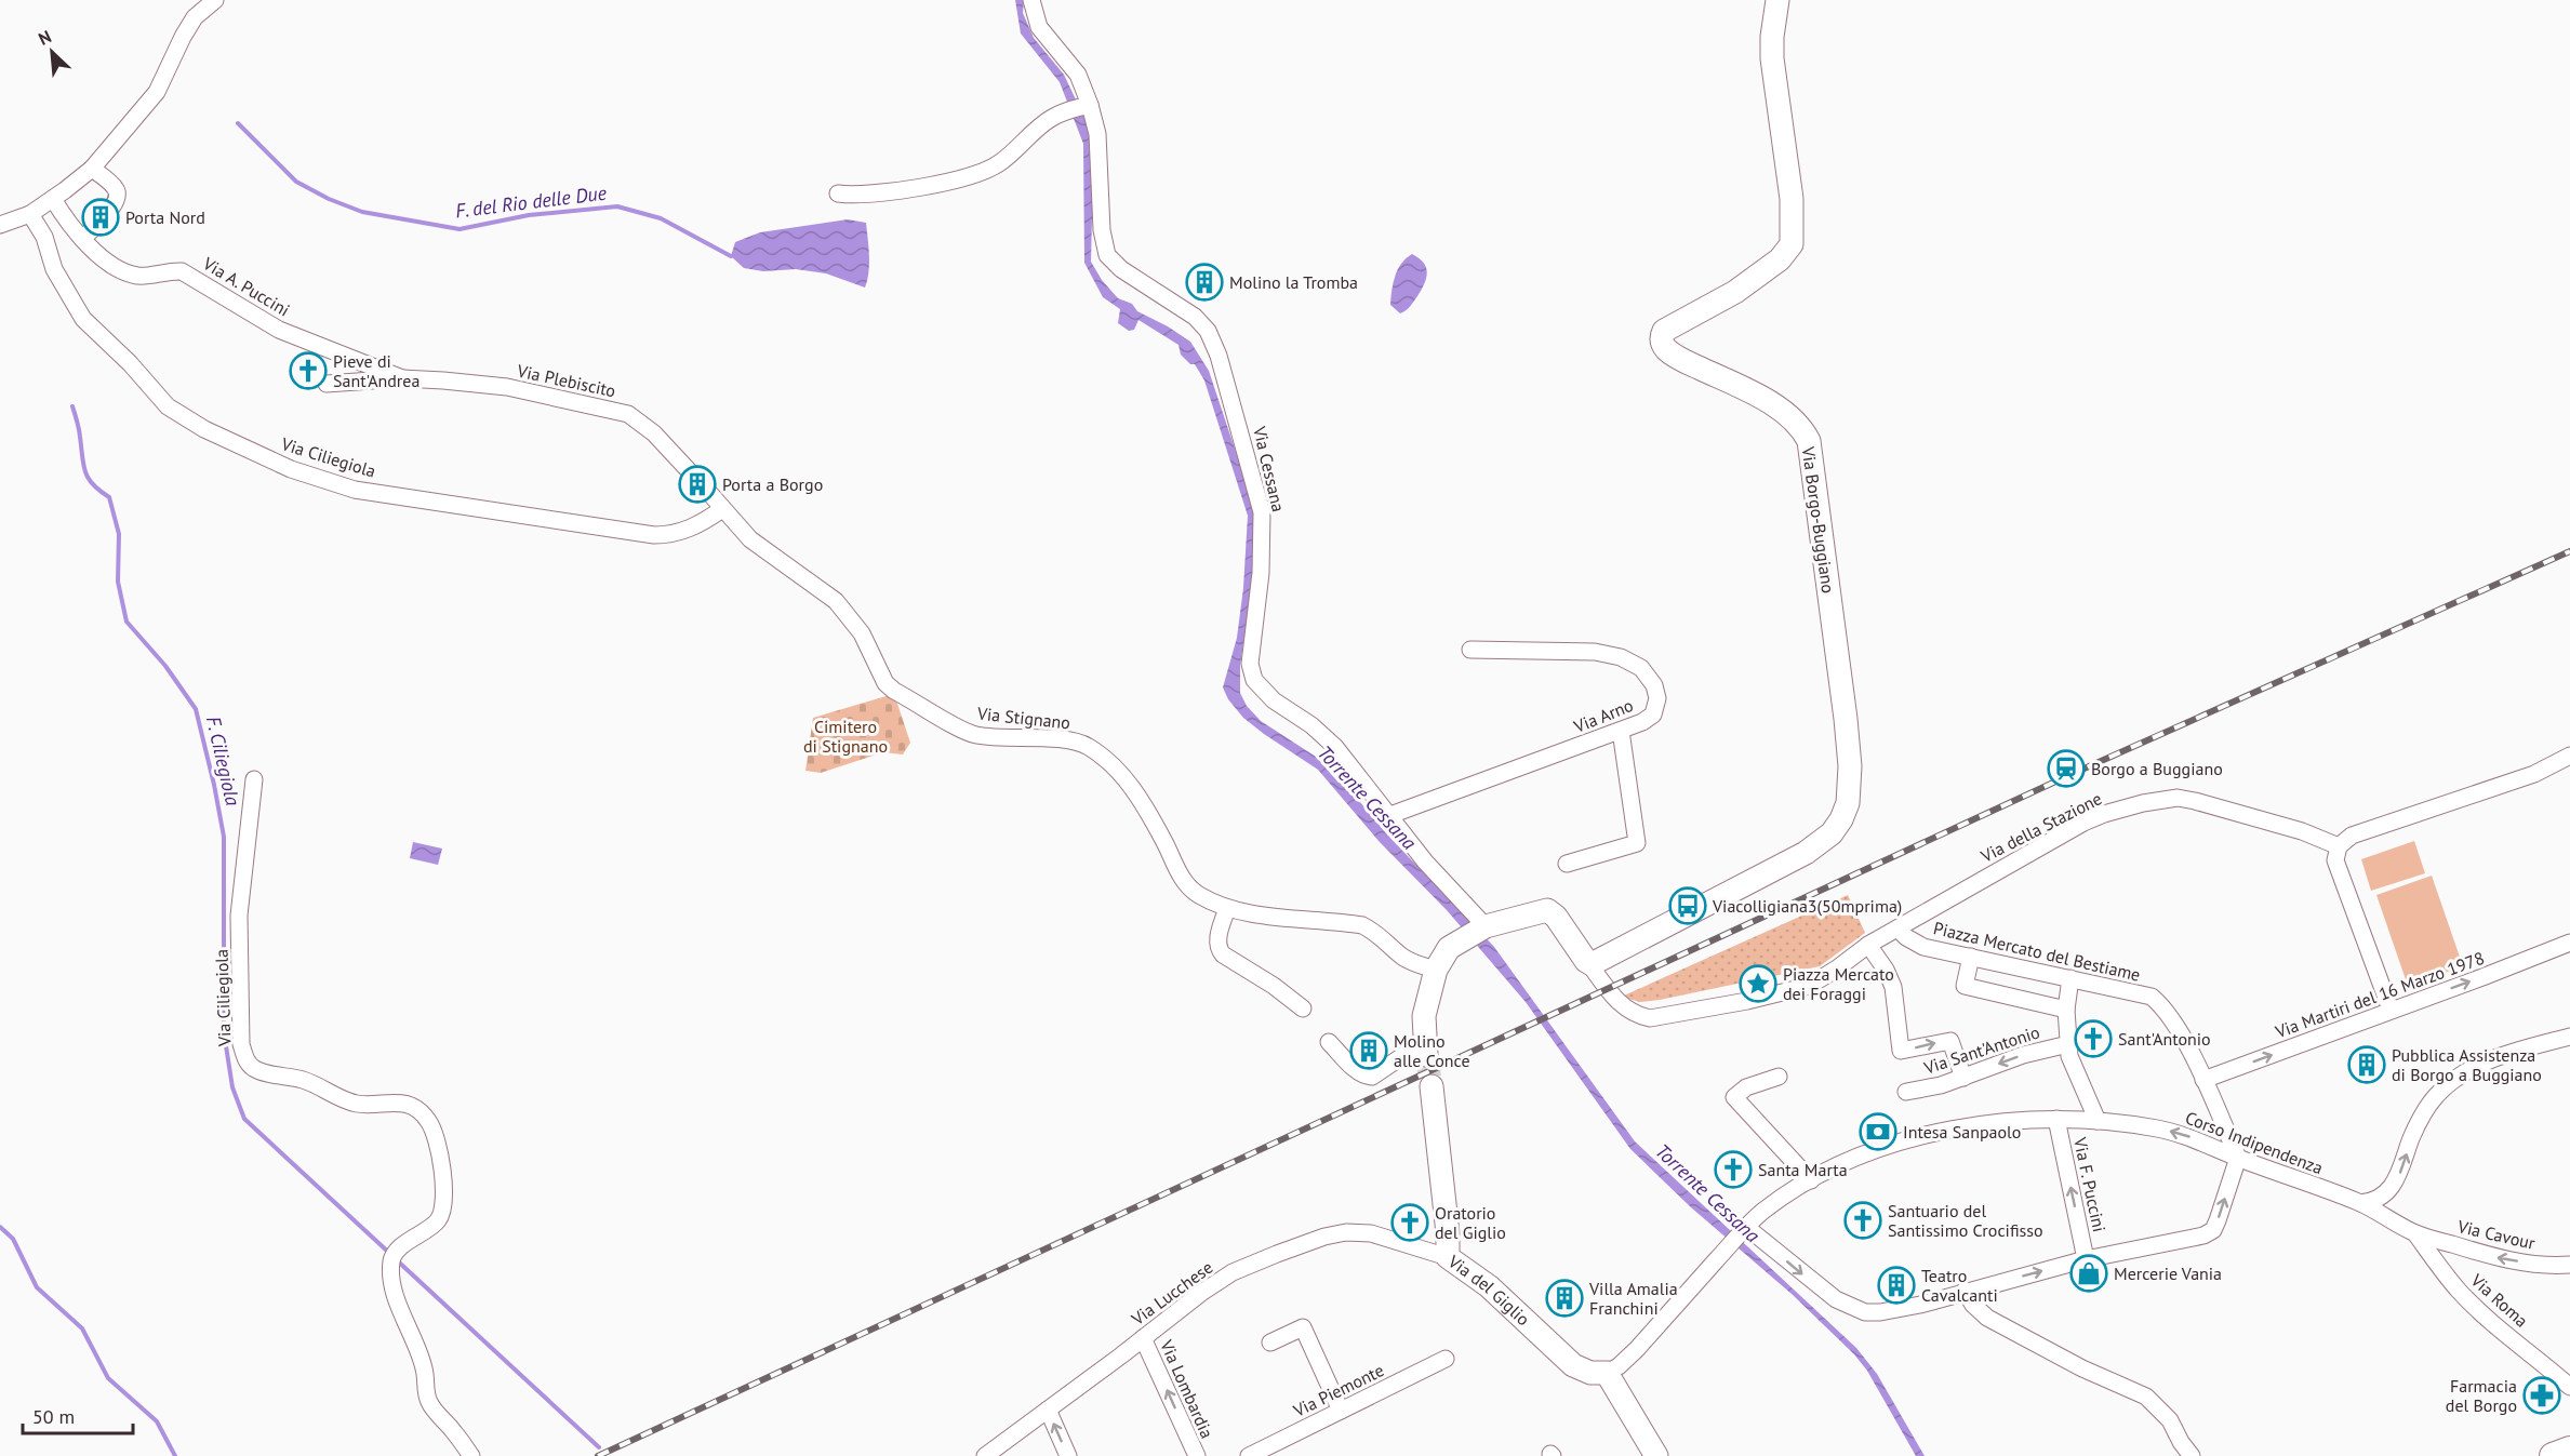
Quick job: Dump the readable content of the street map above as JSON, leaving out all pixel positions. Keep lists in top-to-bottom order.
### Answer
{
  "streets": {
    "street": [
      "Via A. Puccini",
      "Via Plebiscito",
      "Via Ciliegiola",
      "Via Cessana",
      "Via Borgo-Buggiano",
      "Via Arno",
      "Via Stignano",
      "Via della Stazione",
      "Piazza Mercato del Bestiame",
      "Via Martiri del 16 Marzo 1978",
      "Via Sant'Antonio",
      "Corso Indipendenza",
      "Via F. Puccini",
      "Via Cavour",
      "Via del Giglio",
      "Via Lucchese",
      "Via Roma",
      "Via Lombardia",
      "Via Piemonte"
    ]
  },
  "crossings": [
    ["Via A. Puccini", "Via Plebiscito"],
    ["Via Plebiscito", "Via Ciliegiola"],
    ["Via Plebiscito", "Via Stignano"],
    ["Via Ciliegiola", "Via Stignano"],
    ["Via Cessana", "Via Arno"],
    ["Via Borgo-Buggiano", "Via della Stazione"],
    ["Via della Stazione", "Piazza Mercato del Bestiame"],
    ["Piazza Mercato del Bestiame", "Via Martiri del 16 Marzo 1978"],
    ["Piazza Mercato del Bestiame", "Corso Indipendenza"],
    ["Corso Indipendenza", "Via F. Puccini"],
    ["Corso Indipendenza", "Via Cavour"],
    ["Corso Indipendenza", "Via del Giglio"],
    ["Corso Indipendenza", "Via Roma"],
    ["Via Cavour", "Via Roma"],
    ["Via del Giglio", "Via Lucchese"],
    ["Via Lucchese", "Via Lombardia"]
  ],
  "one_way": [
    "Via Martiri del 16 Marzo 1978",
    "Via Sant'Antonio",
    "Via F. Puccini",
    "Via Cavour"
  ],
  "water": ["F. del Rio delle Due", "F. Ciliegiola", "Torrente Cessana"],
  "parks": ["Cimitero di Stignano"],
  "places": {
    "building": [
      "Porta Nord",
      "Molino la Tromba",
      "Porta a Borgo",
      "Molino alle Conce",
      "Pubblica Assistenza di Borgo a Buggiano",
      "Teatro Cavalcanti",
      "Villa Amalia Franchini"
    ],
    "church": [
      "Pieve di Sant'Andrea",
      "Sant'Antonio",
      "Santa Marta",
      "Santuario del Santissimo Crocifisso",
      "Oratorio del Giglio"
    ],
    "station": ["Borgo a Buggiano"],
    "bus stop": ["Viacolligiana3(50mprima)"],
    "place": ["Piazza Mercato dei Foraggi"],
    "bank": ["Intesa Sanpaolo"],
    "shop": ["Mercerie Vania"],
    "pharmacy": ["Farmacia del Borgo"]
  },
  "scale_bar": "50 m",
  "north": "top left"
}
